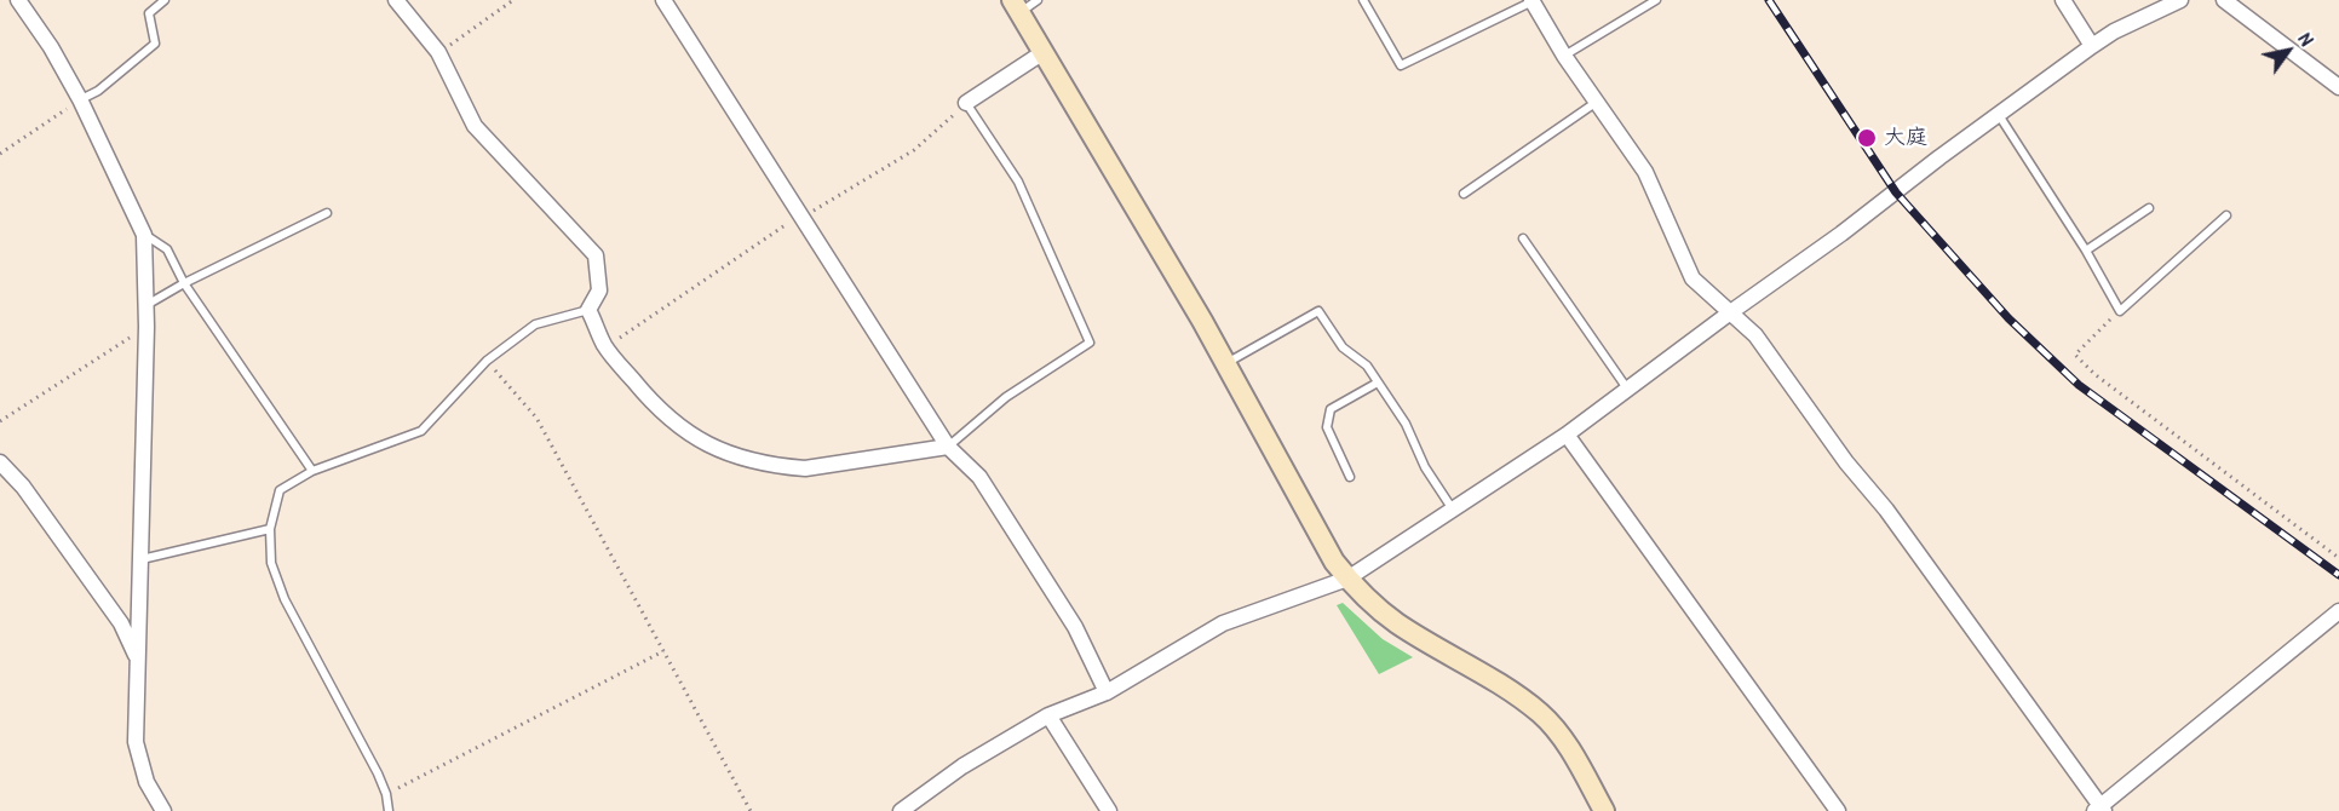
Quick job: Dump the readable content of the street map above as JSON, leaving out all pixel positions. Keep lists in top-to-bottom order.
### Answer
{
  "places": ["大庭"],
  "north": "top right"
}
